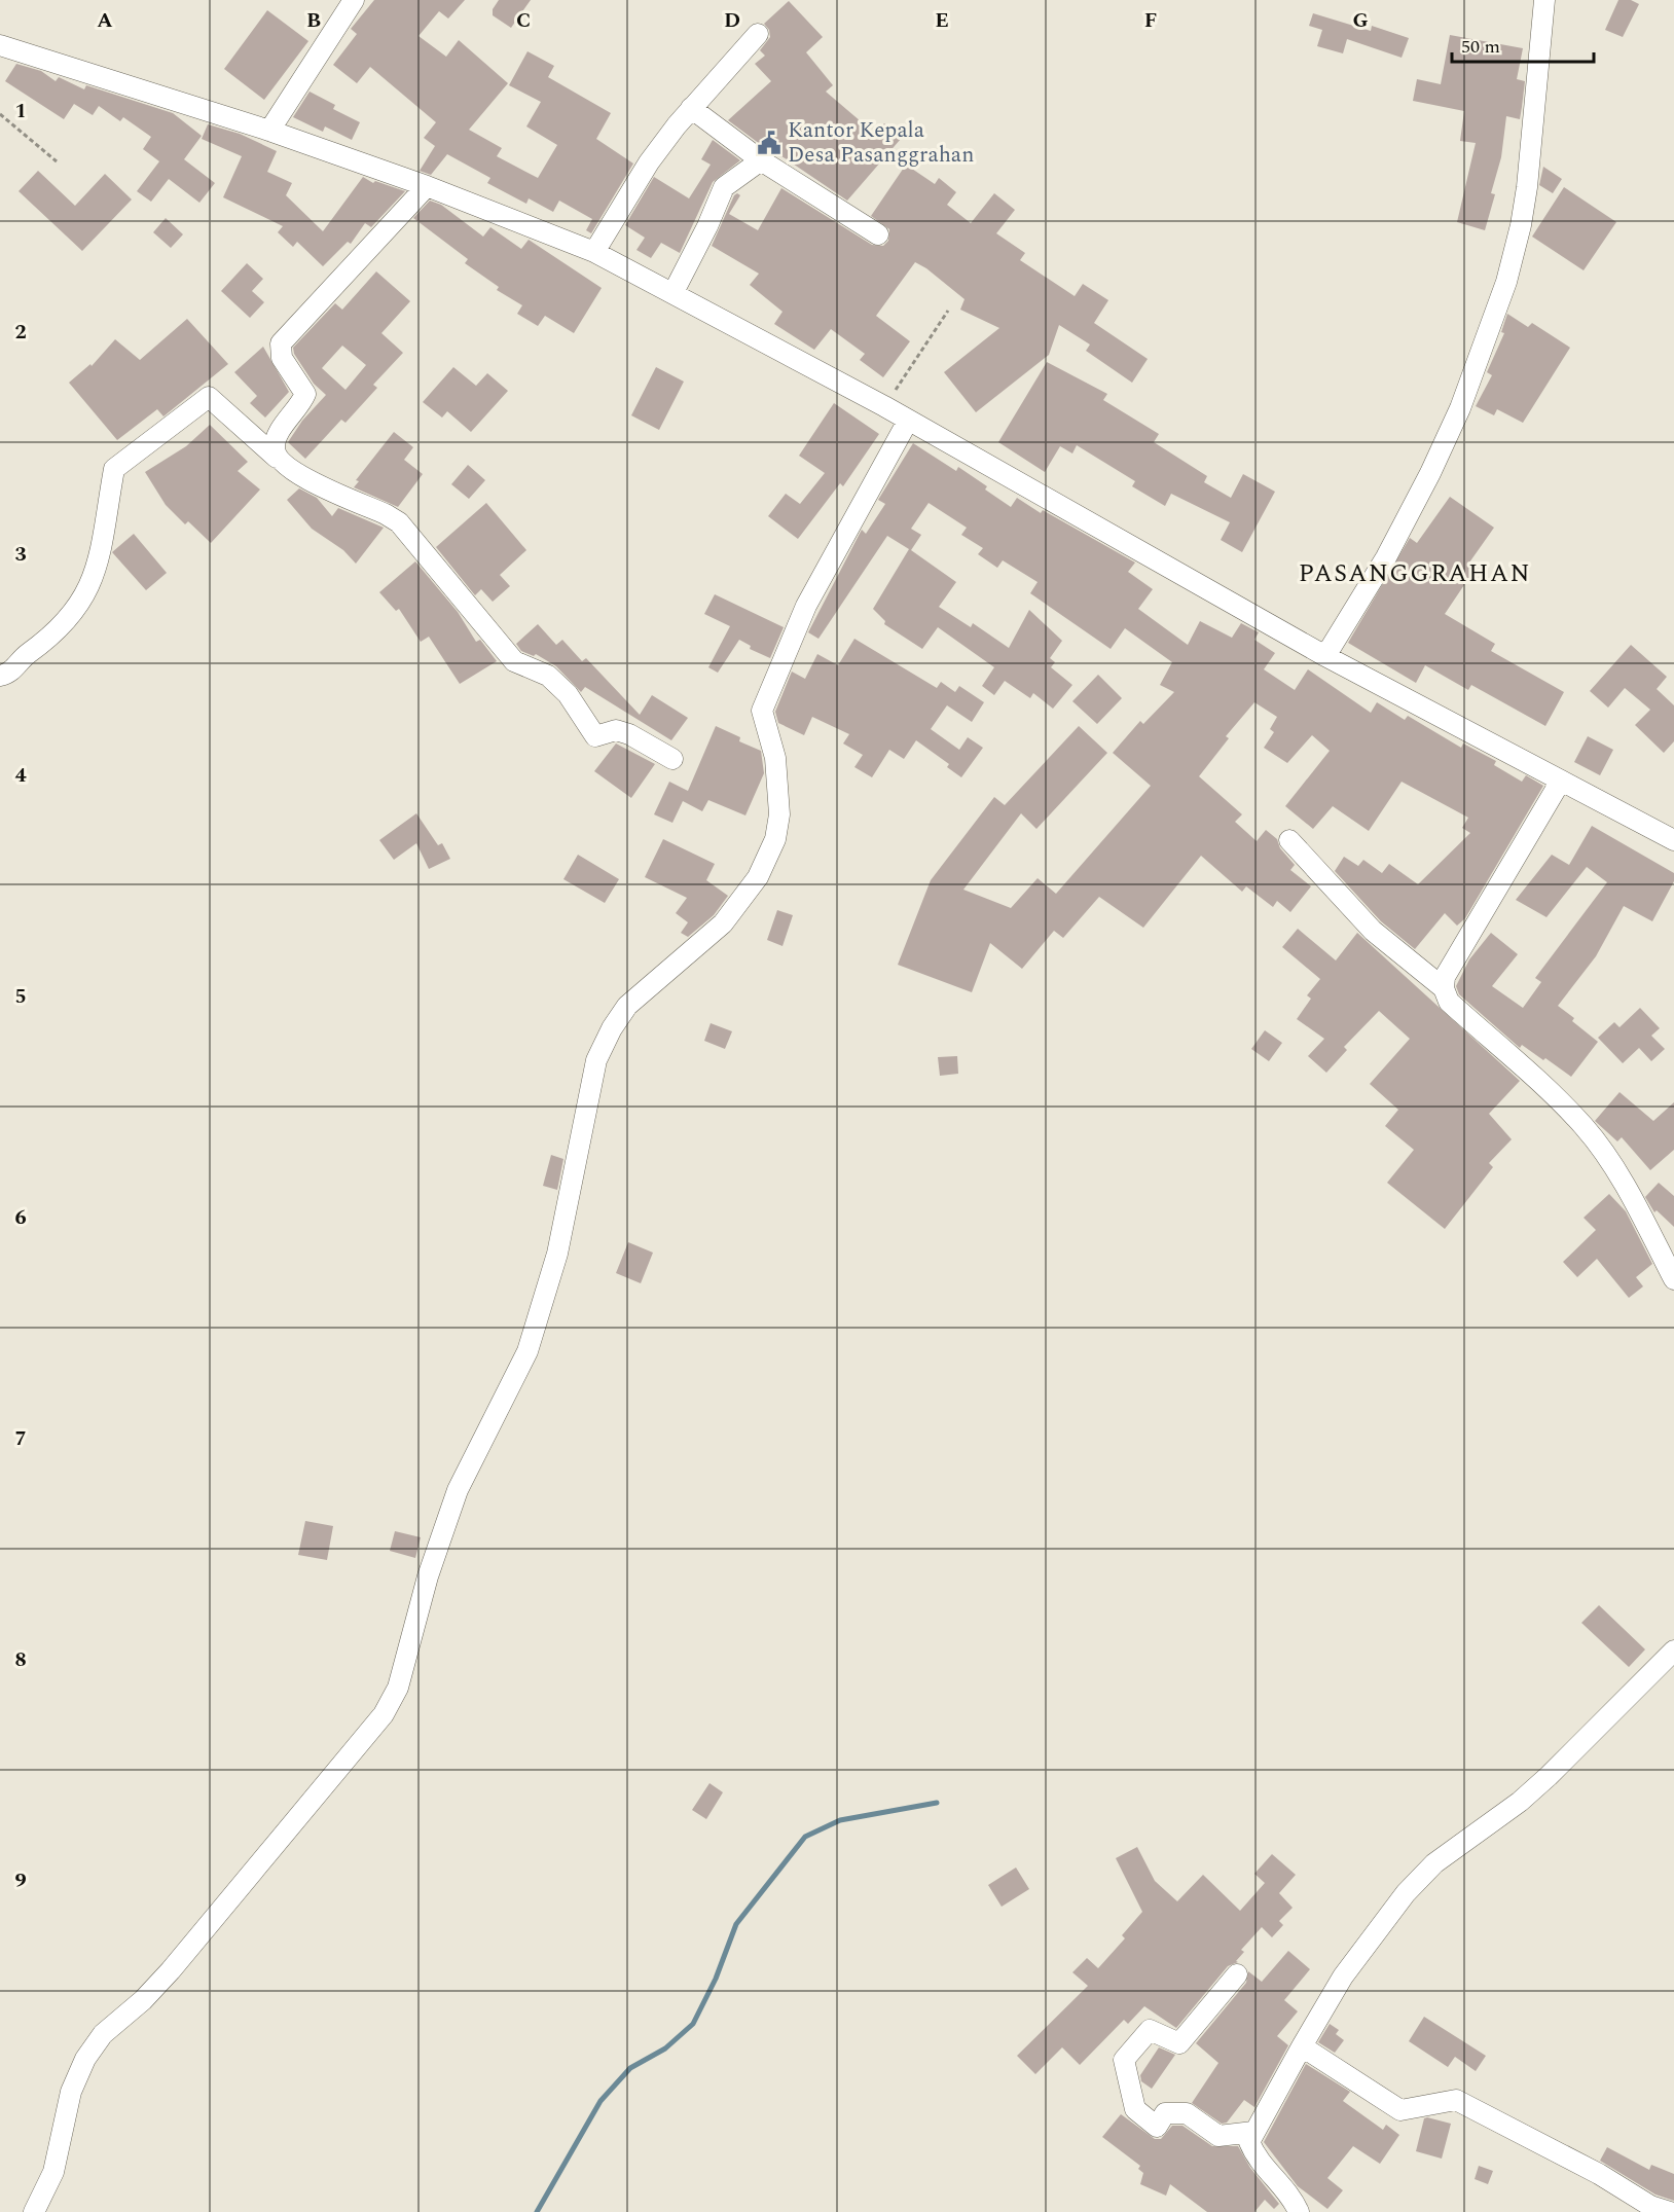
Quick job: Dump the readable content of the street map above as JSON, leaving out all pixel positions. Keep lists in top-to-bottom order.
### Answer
{
  "districts": ["PASANGGRAHAN"],
  "places": {
    "public building": ["Kantor Kepala Desa Pasanggrahan"]
  },
  "scale_bar": "50 m",
  "grid": {
    "columns": [
      "A",
      "B",
      "C",
      "D",
      "E",
      "F",
      "G"
    ],
    "rows": [
      "1",
      "2",
      "3",
      "4",
      "5",
      "6",
      "7",
      "8",
      "9"
    ]
  }
}
